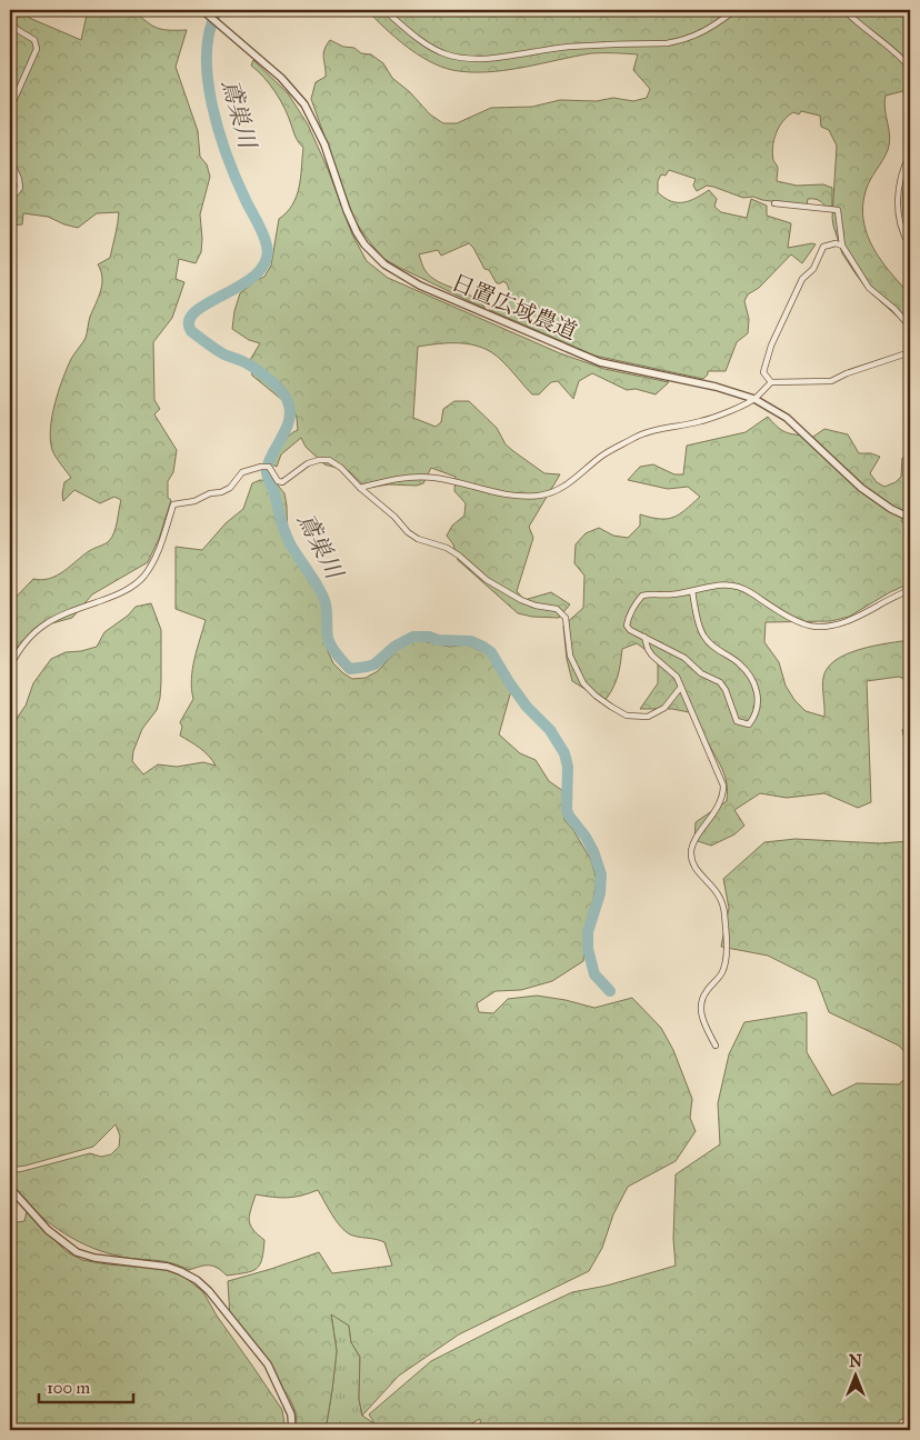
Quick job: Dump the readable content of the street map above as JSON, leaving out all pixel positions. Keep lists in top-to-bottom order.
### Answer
{
  "streets": {
    "street": ["日置広域農道"]
  },
  "water": ["鳶巣川"],
  "scale_bar": "100 m",
  "north": "top"
}
